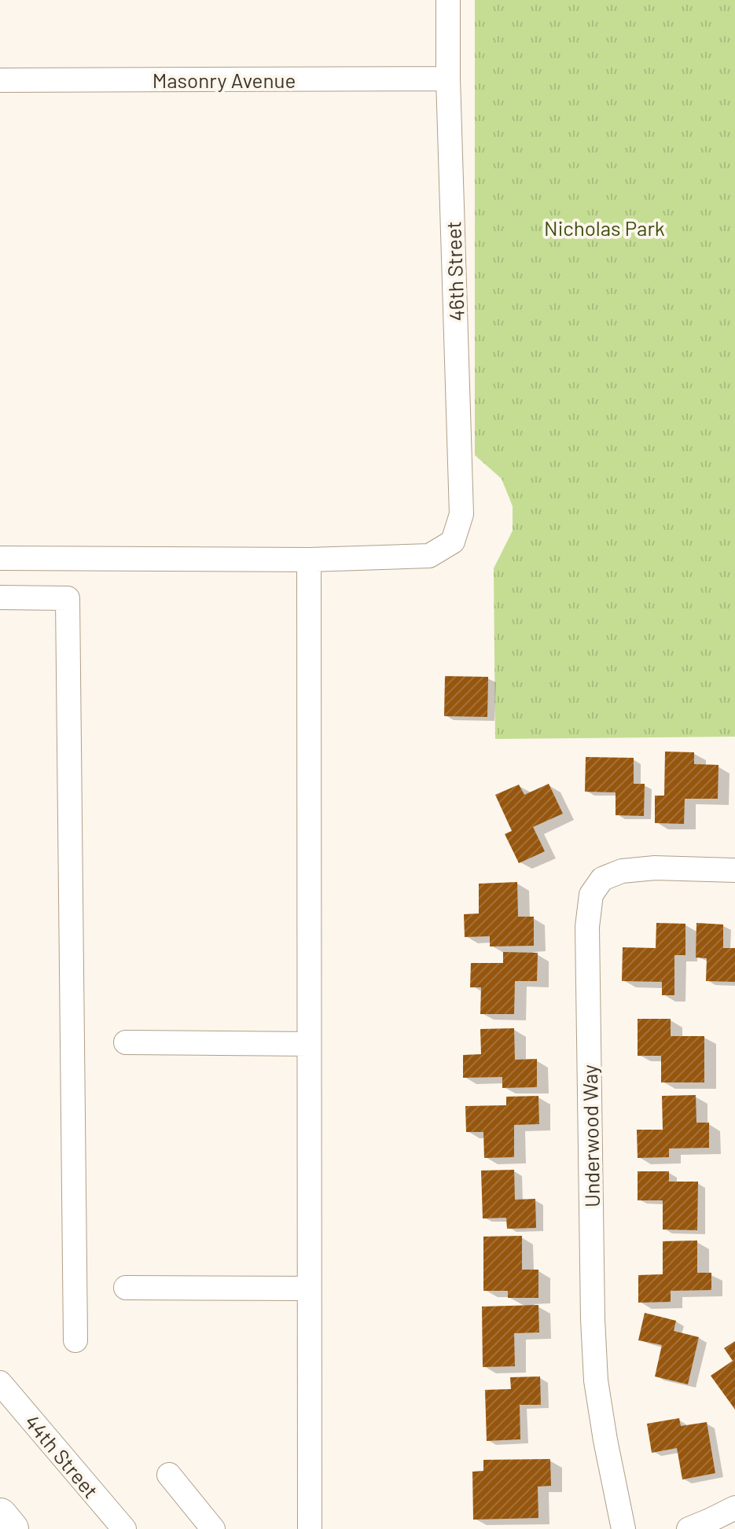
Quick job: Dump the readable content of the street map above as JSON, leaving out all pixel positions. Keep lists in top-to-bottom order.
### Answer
{
  "streets": {
    "street": [
      "Masonry Avenue",
      "46th Street",
      "Underwood Way",
      "44th Street"
    ]
  },
  "crossings": [
    ["Masonry Avenue", "46th Street"]
  ],
  "parks": ["Nicholas Park"]
}
